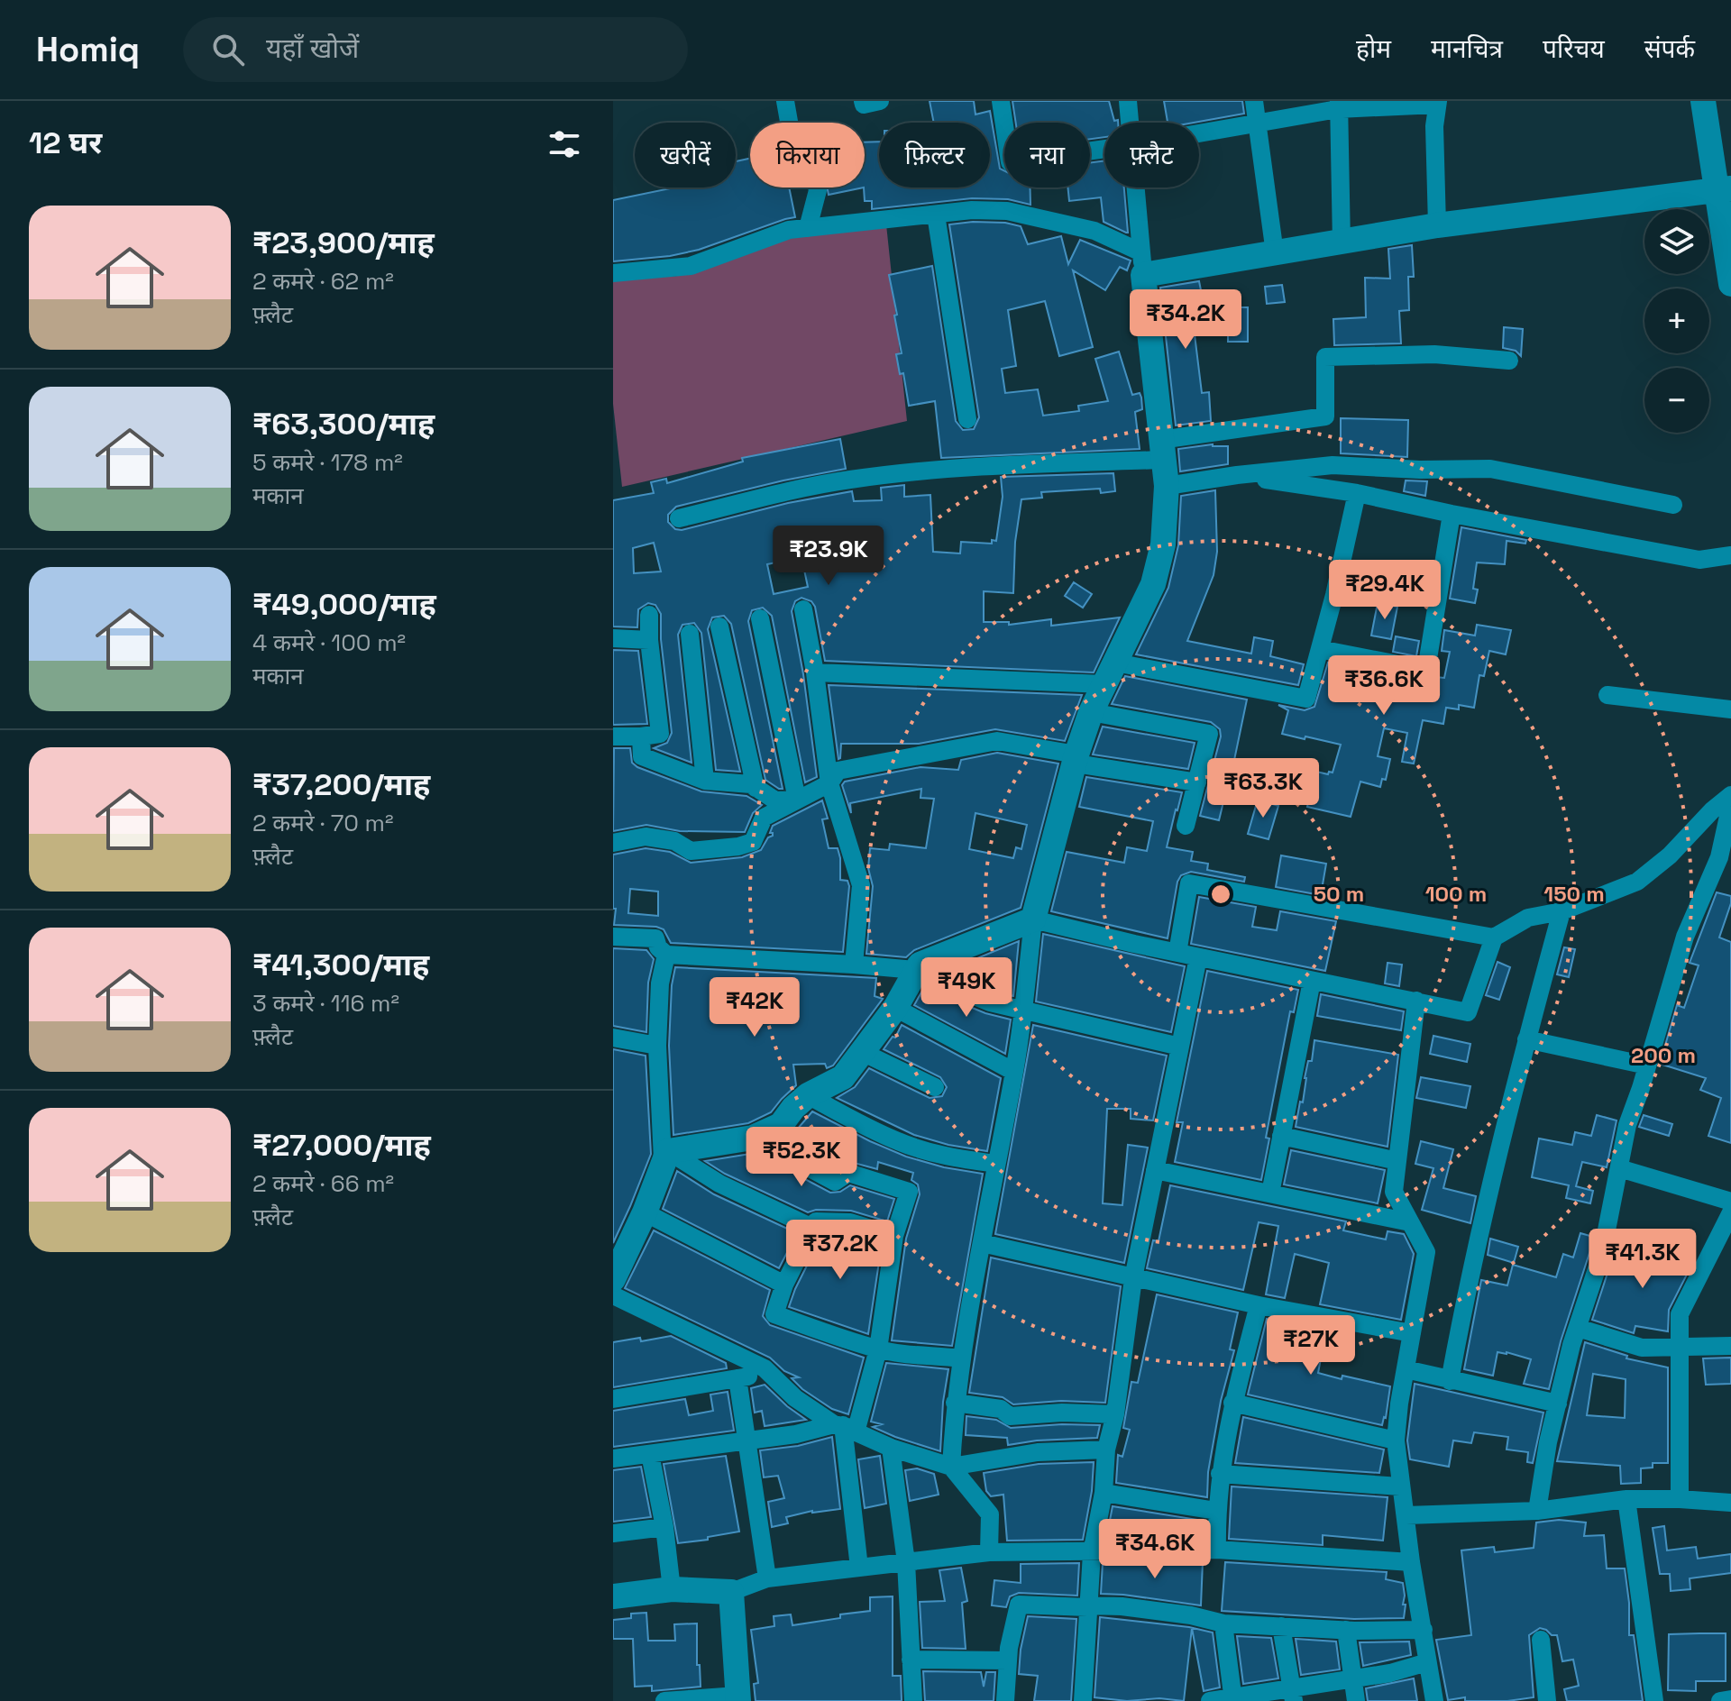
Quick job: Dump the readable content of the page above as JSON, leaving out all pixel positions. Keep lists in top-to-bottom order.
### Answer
{
  "page": {
    "header": "Homiq",
    "search": "यहाँ खोजें",
    "nav": [
      "होम",
      "मानचित्र",
      "परिचय",
      "संपर्क"
    ],
    "heading": "12 घर",
    "chip": [
      "खरीदें",
      "किराया",
      "फ़िल्टर",
      "नया",
      "फ़्लैट"
    ],
    "list": [
      {
        "name": "₹23,900/माह",
        "note": "2 कमरे · 62 m² · फ़्लैट"
      },
      {
        "name": "₹63,300/माह",
        "note": "5 कमरे · 178 m² · मकान"
      },
      {
        "name": "₹49,000/माह",
        "note": "4 कमरे · 100 m² · मकान"
      },
      {
        "name": "₹37,200/माह",
        "note": "2 कमरे · 70 m² · फ़्लैट"
      },
      {
        "name": "₹41,300/माह",
        "note": "3 कमरे · 116 m² · फ़्लैट"
      },
      {
        "name": "₹27,000/माह",
        "note": "2 कमरे · 66 m² · फ़्लैट"
      }
    ],
    "map_buttons": ["+", "−"],
    "price": [
      "₹34.2K",
      "₹23.9K",
      "₹29.4K",
      "₹36.6K",
      "₹63.3K",
      "₹49K",
      "₹42K",
      "₹52.3K",
      "₹37.2K",
      "₹41.3K",
      "₹27K",
      "₹34.6K"
    ]
  },
  "rings": [
    "50 m",
    "100 m",
    "150 m",
    "200 m"
  ]
}
